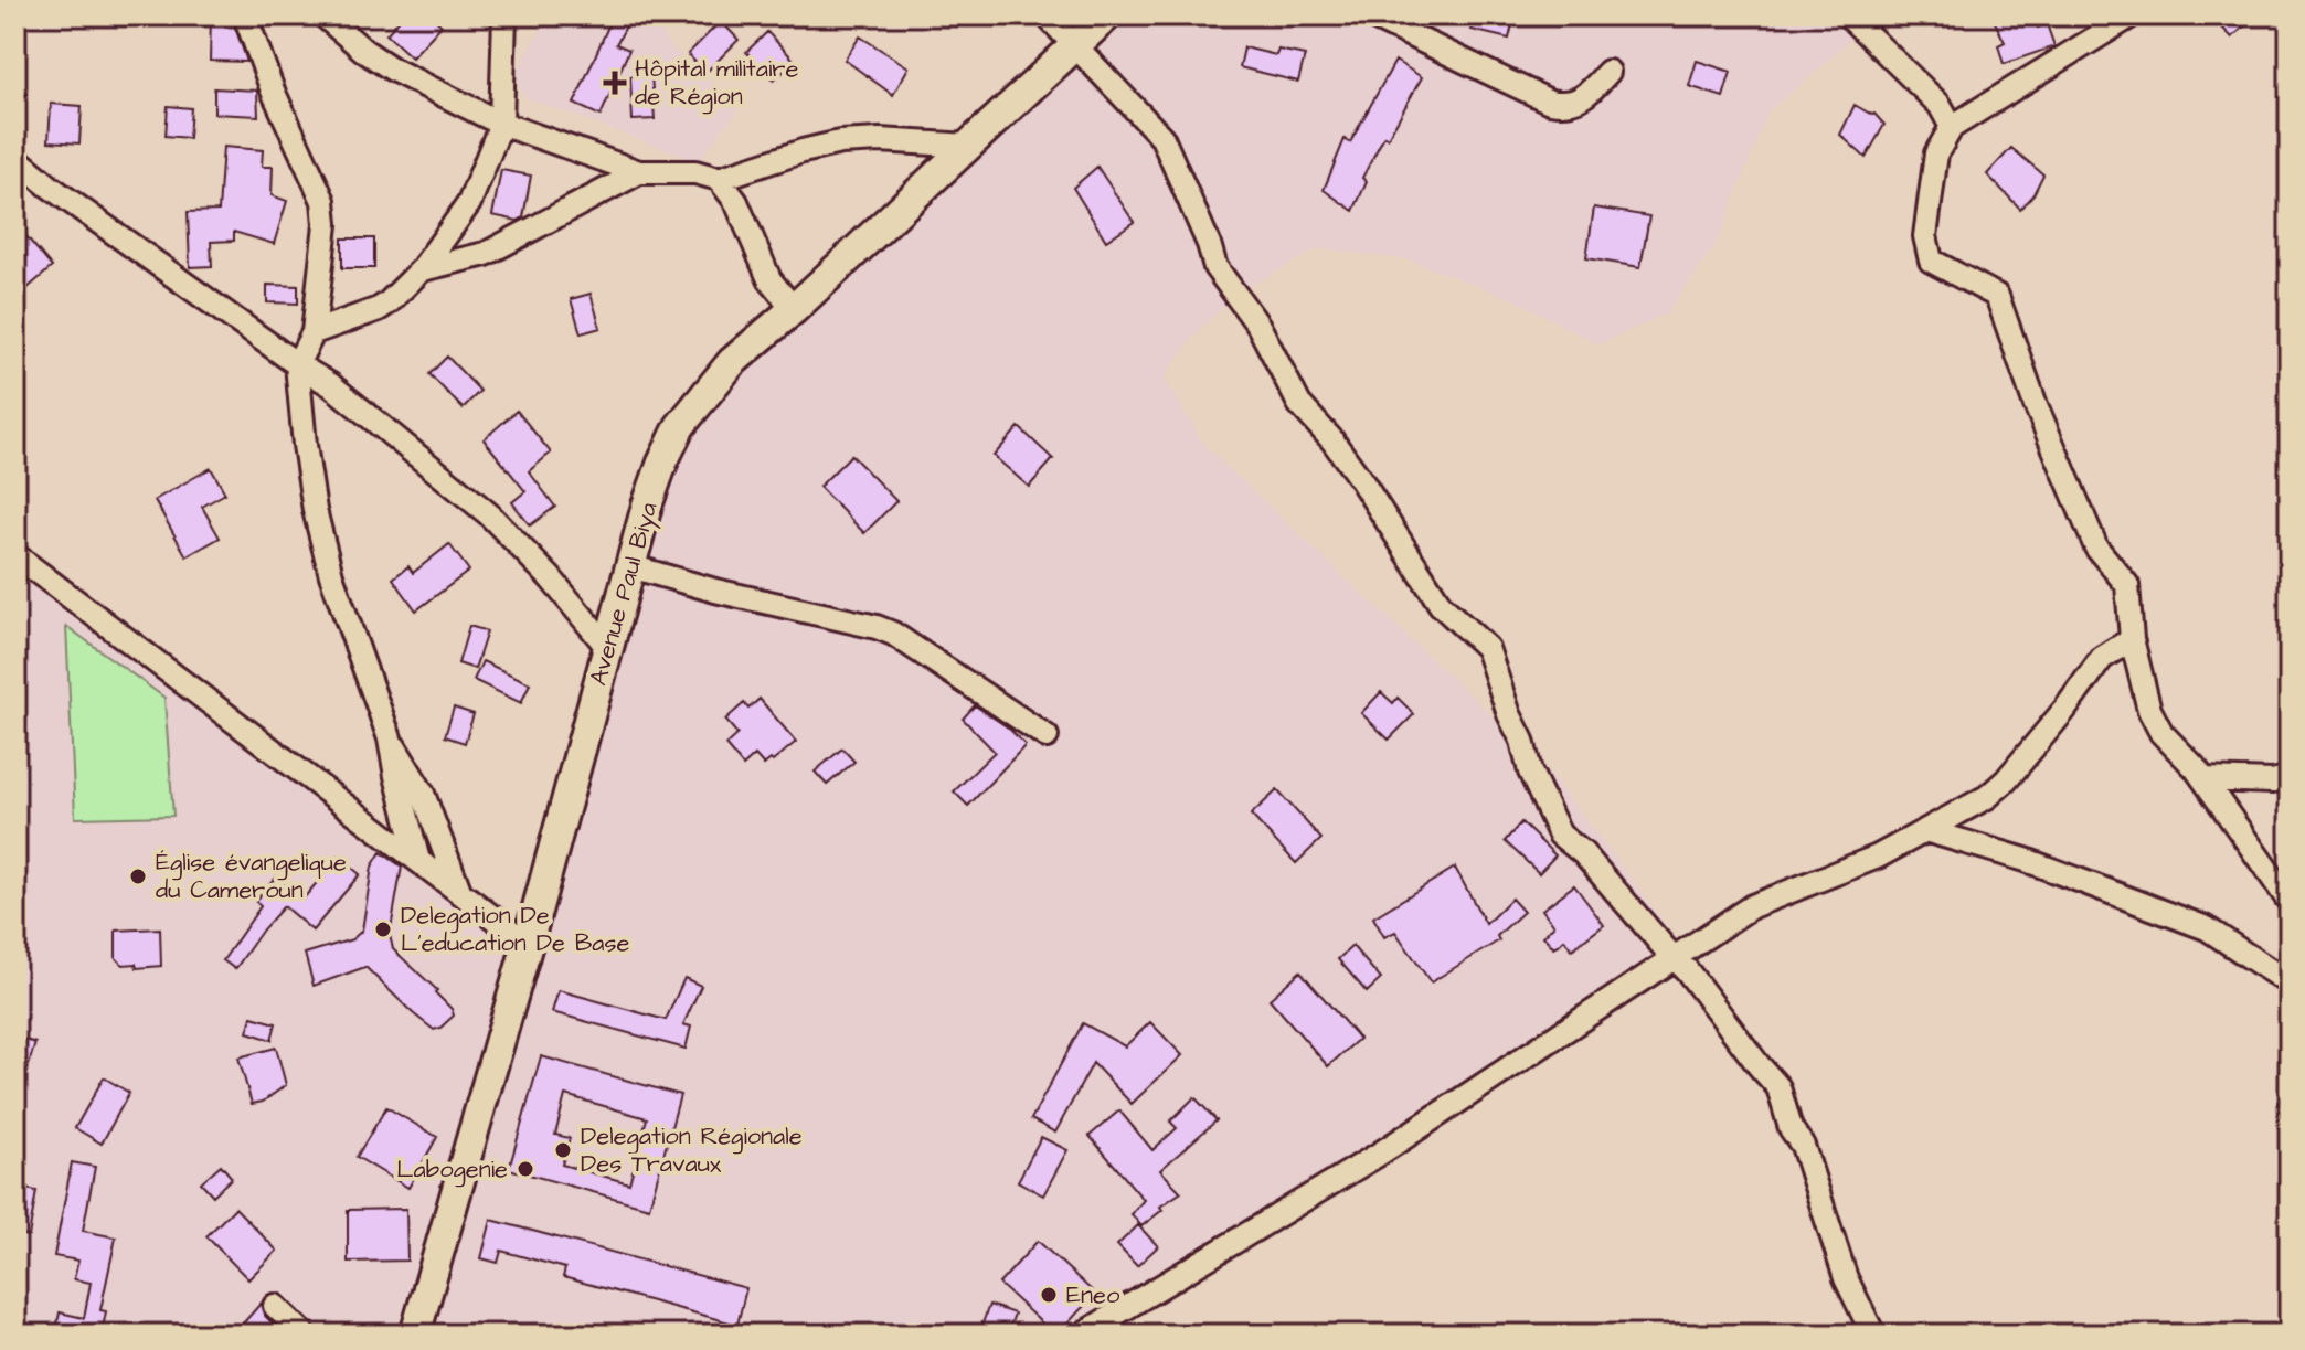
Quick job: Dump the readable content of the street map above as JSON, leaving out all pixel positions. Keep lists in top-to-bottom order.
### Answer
{
  "streets": {
    "main road": ["Avenue Paul Biya"]
  },
  "places": {
    "health": ["Hôpital militaire de Région"],
    "other": [
      "Église évangelique du Cameroun",
      "Delegation De L'education De Base",
      "Delegation Régionale Des Travaux",
      "Labogenie",
      "Eneo"
    ]
  }
}
